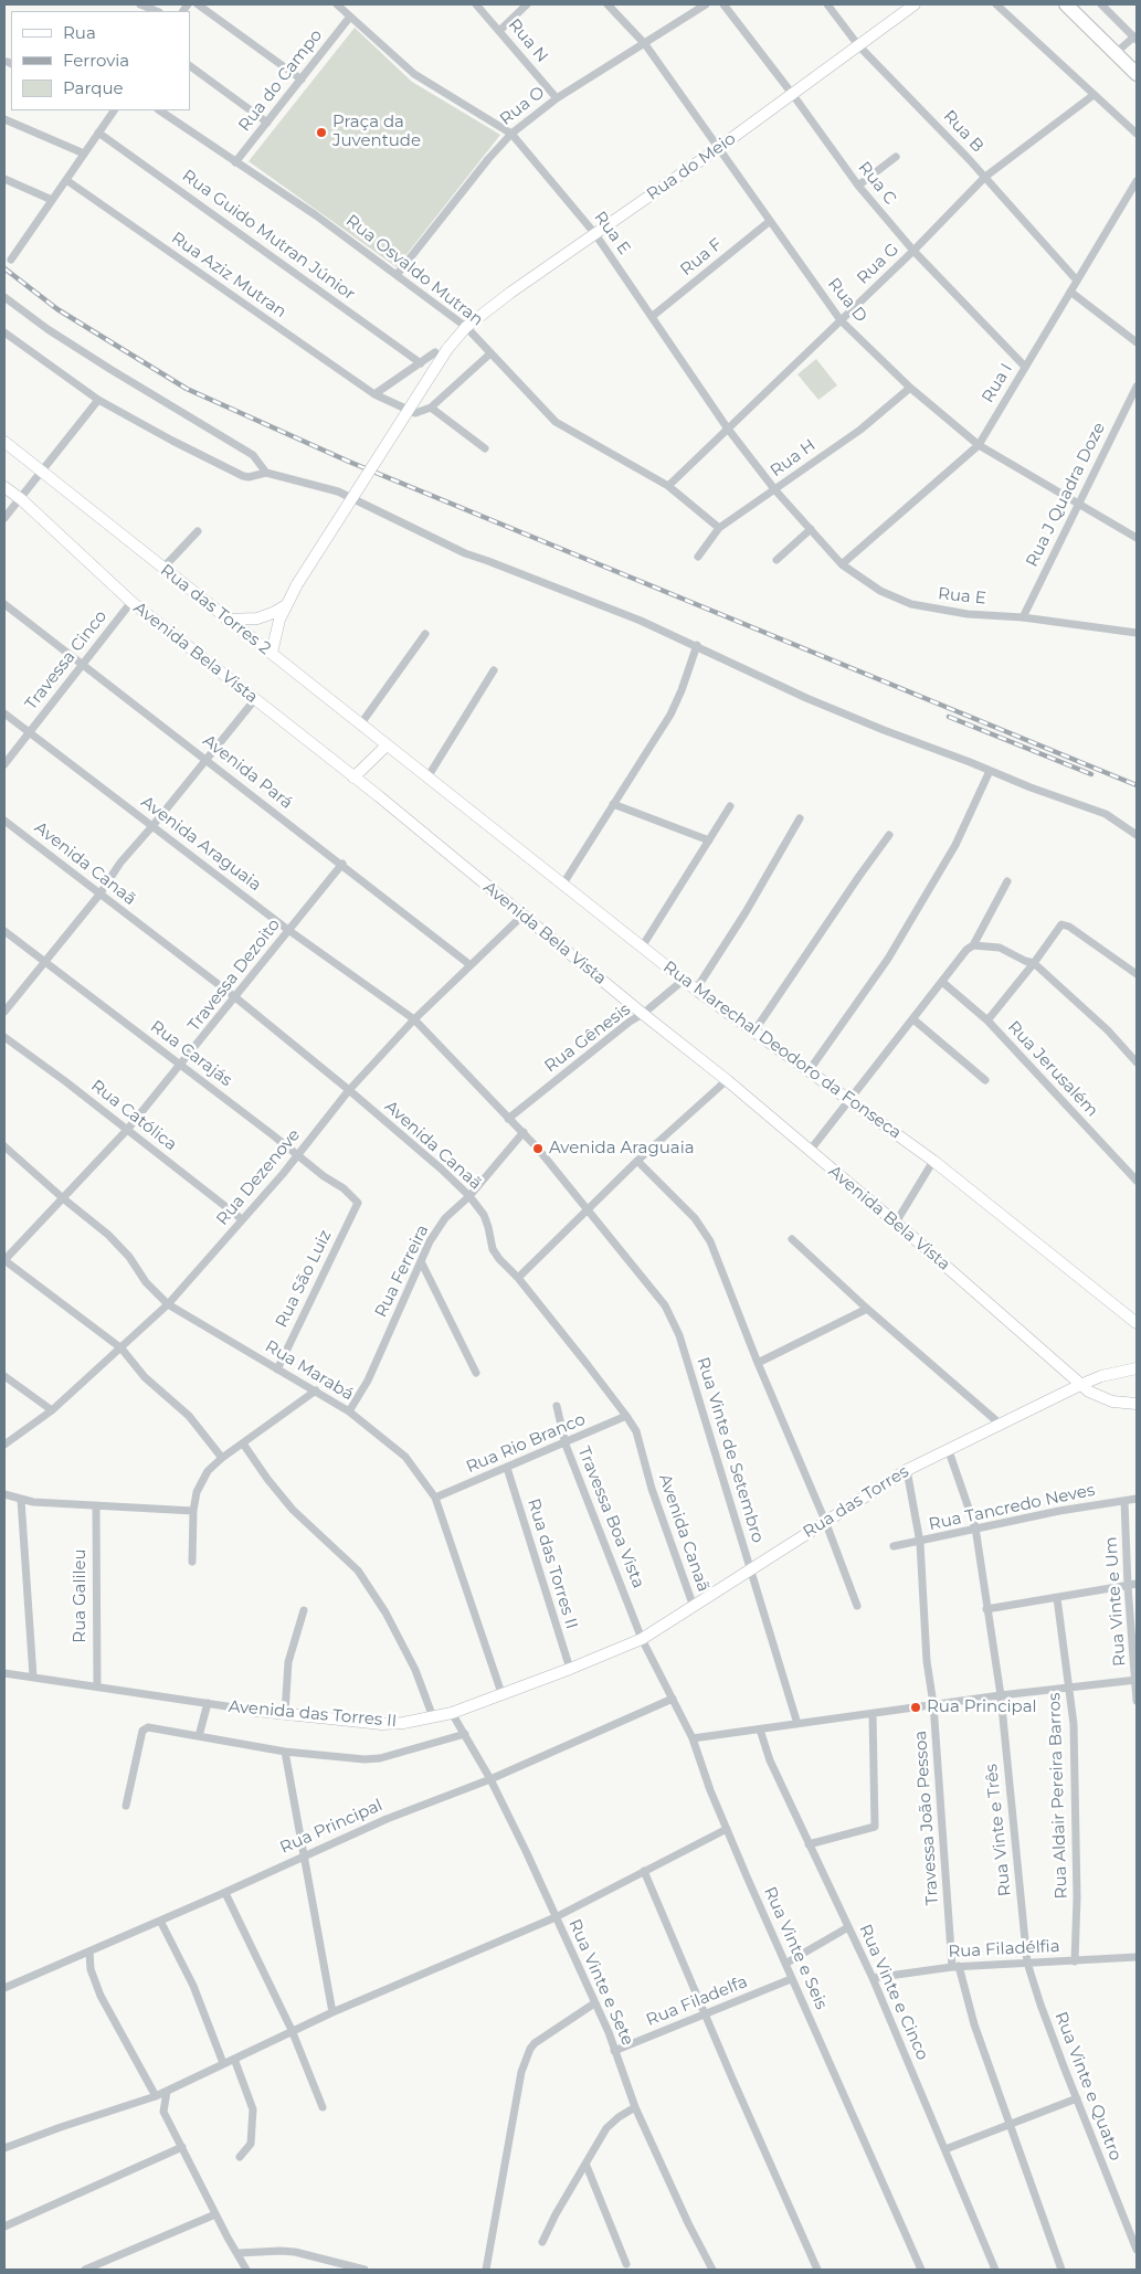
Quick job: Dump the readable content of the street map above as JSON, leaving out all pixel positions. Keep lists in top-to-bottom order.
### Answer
{
  "streets": {
    "street": [
      "Rua N",
      "Rua do Campo",
      "Rua O",
      "Rua B",
      "Rua do Meio",
      "Rua C",
      "Rua E",
      "Rua Guido Mutran Júnior",
      "Rua F",
      "Rua G",
      "Rua Osvaldo Mutran",
      "Rua Aziz Mutran",
      "Rua D",
      "Rua I",
      "Rua H",
      "Rua J Quadra Doze",
      "Rua das Torres 2",
      "Avenida Bela Vista",
      "Travessa Cinco",
      "Avenida Pará",
      "Avenida Araguaia",
      "Avenida Canaã",
      "Travessa Dezoito",
      "Rua Gênesis",
      "Rua Marechal Deodoro da Fonseca",
      "Rua Carajás",
      "Rua Jerusalém",
      "Rua Católica",
      "Rua Dezenove",
      "Rua Ferreira",
      "Rua São Luiz",
      "Rua Marabá",
      "Rua Rio Branco",
      "Rua Vinte de Setembro",
      "Rua das Torres",
      "Rua Tancredo Neves",
      "Travessa Boa Vista",
      "Rua das Torres II",
      "Rua Galileu",
      "Rua Vinte e Um",
      "Avenida das Torres II",
      "Rua Aldair Pereira Barros",
      "Travessa João Pessoa",
      "Rua Principal",
      "Rua Vinte e Três",
      "Rua Vinte e Seis",
      "Rua Filadélfia",
      "Rua Vinte e Sete",
      "Rua Vinte e Cinco",
      "Rua Filadelfa",
      "Rua Vinte e Quatro"
    ]
  },
  "crossings": [
    ["Rua N", "Rua O"],
    ["Rua do Campo", "Rua E"],
    ["Rua do Campo", "Rua Osvaldo Mutran"],
    ["Rua O", "Rua E"],
    ["Rua O", "Rua Osvaldo Mutran"],
    ["Rua O", "Rua D"],
    ["Rua B", "Rua do Meio"],
    ["Rua B", "Rua G"],
    ["Rua B", "Rua I"],
    ["Rua do Meio", "Rua C"],
    ["Rua do Meio", "Rua E"],
    ["Rua do Meio", "Rua Osvaldo Mutran"],
    ["Rua do Meio", "Rua D"],
    ["Rua do Meio", "Rua das Torres 2"],
    ["Rua C", "Rua G"],
    ["Rua C", "Rua I"],
    ["Rua E", "Rua F"],
    ["Rua E", "Rua G"],
    ["Rua E", "Rua I"],
    ["Rua E", "Rua H"],
    ["Rua E", "Rua J Quadra Doze"],
    ["Rua F", "Rua D"],
    ["Rua G", "Rua Osvaldo Mutran"],
    ["Rua G", "Rua D"],
    ["Rua Osvaldo Mutran", "Rua H"],
    ["Rua D", "Rua I"],
    ["Rua D", "Rua H"],
    ["Rua D", "Rua J Quadra Doze"],
    ["Rua das Torres 2", "Rua Marechal Deodoro da Fonseca"],
    ["Avenida Bela Vista", "Travessa Cinco"],
    ["Avenida Bela Vista", "Rua Gênesis"],
    ["Avenida Bela Vista", "Rua Dezenove"],
    ["Avenida Bela Vista", "Rua das Torres"],
    ["Travessa Cinco", "Avenida Pará"],
    ["Travessa Cinco", "Avenida Araguaia"],
    ["Avenida Pará", "Travessa Dezoito"],
    ["Avenida Pará", "Rua Dezenove"],
    ["Avenida Araguaia", "Travessa Dezoito"],
    ["Avenida Araguaia", "Rua Gênesis"],
    ["Avenida Araguaia", "Rua Dezenove"],
    ["Avenida Araguaia", "Rua Ferreira"],
    ["Avenida Araguaia", "Rua Vinte de Setembro"],
    ["Avenida Canaã", "Travessa Dezoito"],
    ["Avenida Canaã", "Rua Dezenove"],
    ["Avenida Canaã", "Rua Ferreira"],
    ["Avenida Canaã", "Rua Rio Branco"],
    ["Avenida Canaã", "Rua das Torres"],
    ["Travessa Dezoito", "Rua Carajás"],
    ["Travessa Dezoito", "Rua Católica"],
    ["Travessa Dezoito", "Rua Marabá"],
    ["Rua Gênesis", "Rua Marechal Deodoro da Fonseca"],
    ["Rua Carajás", "Rua Dezenove"],
    ["Rua Carajás", "Rua São Luiz"],
    ["Rua Católica", "Rua Dezenove"],
    ["Rua Dezenove", "Rua Marabá"],
    ["Rua Ferreira", "Rua Marabá"],
    ["Rua São Luiz", "Rua Marabá"],
    ["Rua Marabá", "Rua Rio Branco"],
    ["Rua Marabá", "Avenida das Torres II"],
    ["Rua Rio Branco", "Travessa Boa Vista"],
    ["Rua Rio Branco", "Rua das Torres II"],
    ["Rua Vinte de Setembro", "Rua das Torres"],
    ["Rua das Torres", "Travessa Boa Vista"],
    ["Rua das Torres", "Avenida das Torres II"],
    ["Rua das Torres", "Travessa João Pessoa"],
    ["Rua das Torres", "Rua Vinte e Três"],
    ["Rua das Torres", "Rua Vinte e Seis"],
    ["Rua Tancredo Neves", "Rua Vinte e Um"],
    ["Rua Tancredo Neves", "Travessa João Pessoa"],
    ["Rua Tancredo Neves", "Rua Vinte e Três"],
    ["Travessa Boa Vista", "Avenida das Torres II"],
    ["Travessa Boa Vista", "Rua Vinte e Seis"],
    ["Rua das Torres II", "Avenida das Torres II"],
    ["Rua Galileu", "Avenida das Torres II"],
    ["Avenida das Torres II", "Rua Vinte e Seis"],
    ["Avenida das Torres II", "Rua Vinte e Sete"],
    ["Rua Aldair Pereira Barros", "Rua Filadélfia"],
    ["Travessa João Pessoa", "Rua Filadélfia"],
    ["Rua Principal", "Rua Vinte e Seis"],
    ["Rua Principal", "Rua Vinte e Sete"],
    ["Rua Vinte e Três", "Rua Filadélfia"],
    ["Rua Vinte e Três", "Rua Vinte e Quatro"],
    ["Rua Vinte e Seis", "Rua Filadelfa"],
    ["Rua Filadélfia", "Rua Vinte e Cinco"],
    ["Rua Filadélfia", "Rua Vinte e Quatro"],
    ["Rua Vinte e Sete", "Rua Filadelfa"]
  ],
  "places": ["Praça da Juventude", "Avenida Araguaia", "Rua Principal"],
  "legend": ["Rua", "Ferrovia", "Parque"]
}
